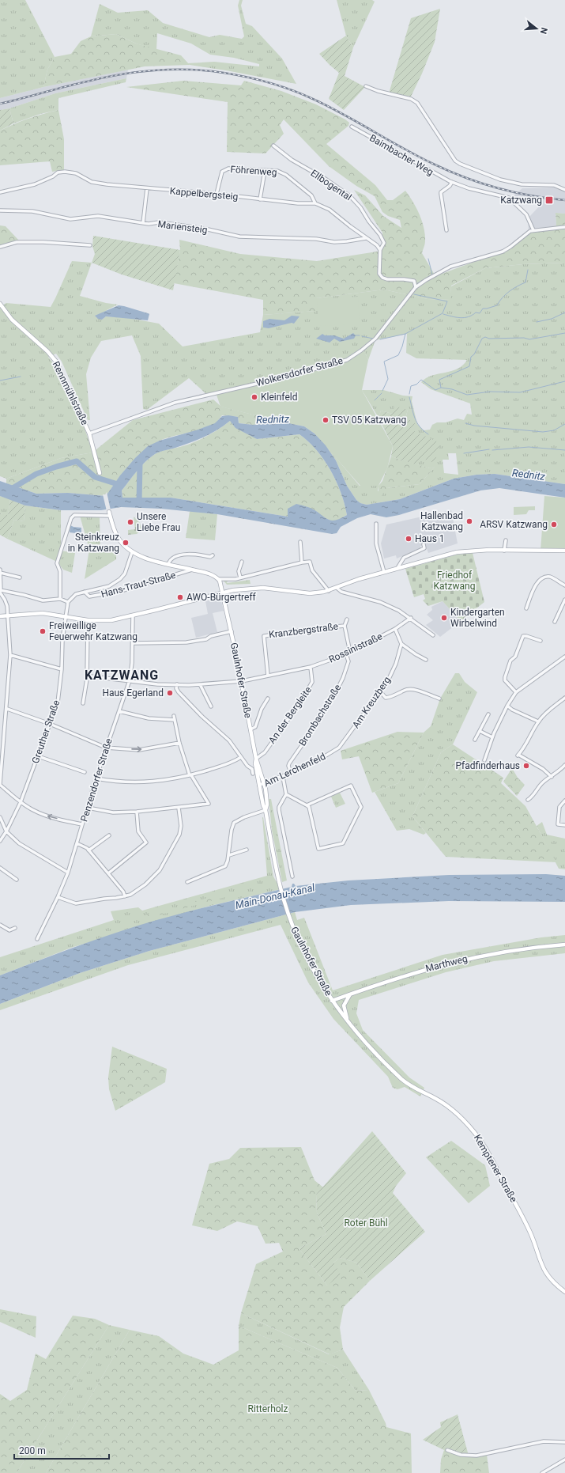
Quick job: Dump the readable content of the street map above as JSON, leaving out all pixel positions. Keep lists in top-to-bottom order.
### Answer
{
  "streets": {
    "main road": [
      "Rennmühlstraße",
      "Gaulnhofer Straße",
      "Marthweg",
      "Kemptener Straße"
    ],
    "street": [
      "Baimbacher Weg",
      "Föhrenweg",
      "Ellbogental",
      "Kappelbergsteig",
      "Mariensteig",
      "Wolkersdorfer Straße",
      "Hans-Traut-Straße",
      "Kranzbergstraße",
      "Rossinistraße",
      "Am Kreuzberg",
      "An der Bergleite",
      "Brombachstraße",
      "Greuther Straße",
      "Am Lerchenfeld",
      "Penzendorfer Straße"
    ]
  },
  "crossings": [
    ["Baimbacher Weg", "Wolkersdorfer Straße"],
    ["Föhrenweg", "Kappelbergsteig"],
    ["Ellbogental", "Kappelbergsteig"],
    ["Kappelbergsteig", "Mariensteig"],
    ["Wolkersdorfer Straße", "Rennmühlstraße"],
    ["Kranzbergstraße", "Rossinistraße"],
    ["Rossinistraße", "Gaulnhofer Straße"],
    ["Rossinistraße", "An der Bergleite"],
    ["Rossinistraße", "Brombachstraße"],
    ["Rossinistraße", "Penzendorfer Straße"],
    ["Gaulnhofer Straße", "An der Bergleite"],
    ["Gaulnhofer Straße", "Am Lerchenfeld"],
    ["Gaulnhofer Straße", "Penzendorfer Straße"],
    ["Gaulnhofer Straße", "Marthweg"],
    ["Gaulnhofer Straße", "Kemptener Straße"],
    ["Am Kreuzberg", "Am Lerchenfeld"],
    ["Brombachstraße", "Am Lerchenfeld"],
    ["Marthweg", "Kemptener Straße"]
  ],
  "districts": ["KATZWANG"],
  "water": ["Rednitz", "Main-Donau-Kanal"],
  "parks": ["Friedhof Katzwang", "Roter Bühl", "Ritterholz"],
  "places": {
    "transit": ["Katzwang"],
    "other": [
      "Kleinfeld",
      "TSV 05 Katzwang",
      "Hallenbad Katzwang",
      "Unsere Liebe Frau",
      "ARSV Katzwang",
      "Haus 1",
      "Steinkreuz in Katzwang",
      "AWO-Bürgertreff",
      "Kindergarten Wirbelwind",
      "Freiweillige Feuerwehr Katzwang",
      "Haus Egerland",
      "Pfadfinderhaus"
    ]
  },
  "scale_bar": "200 m",
  "north": "right"
}
